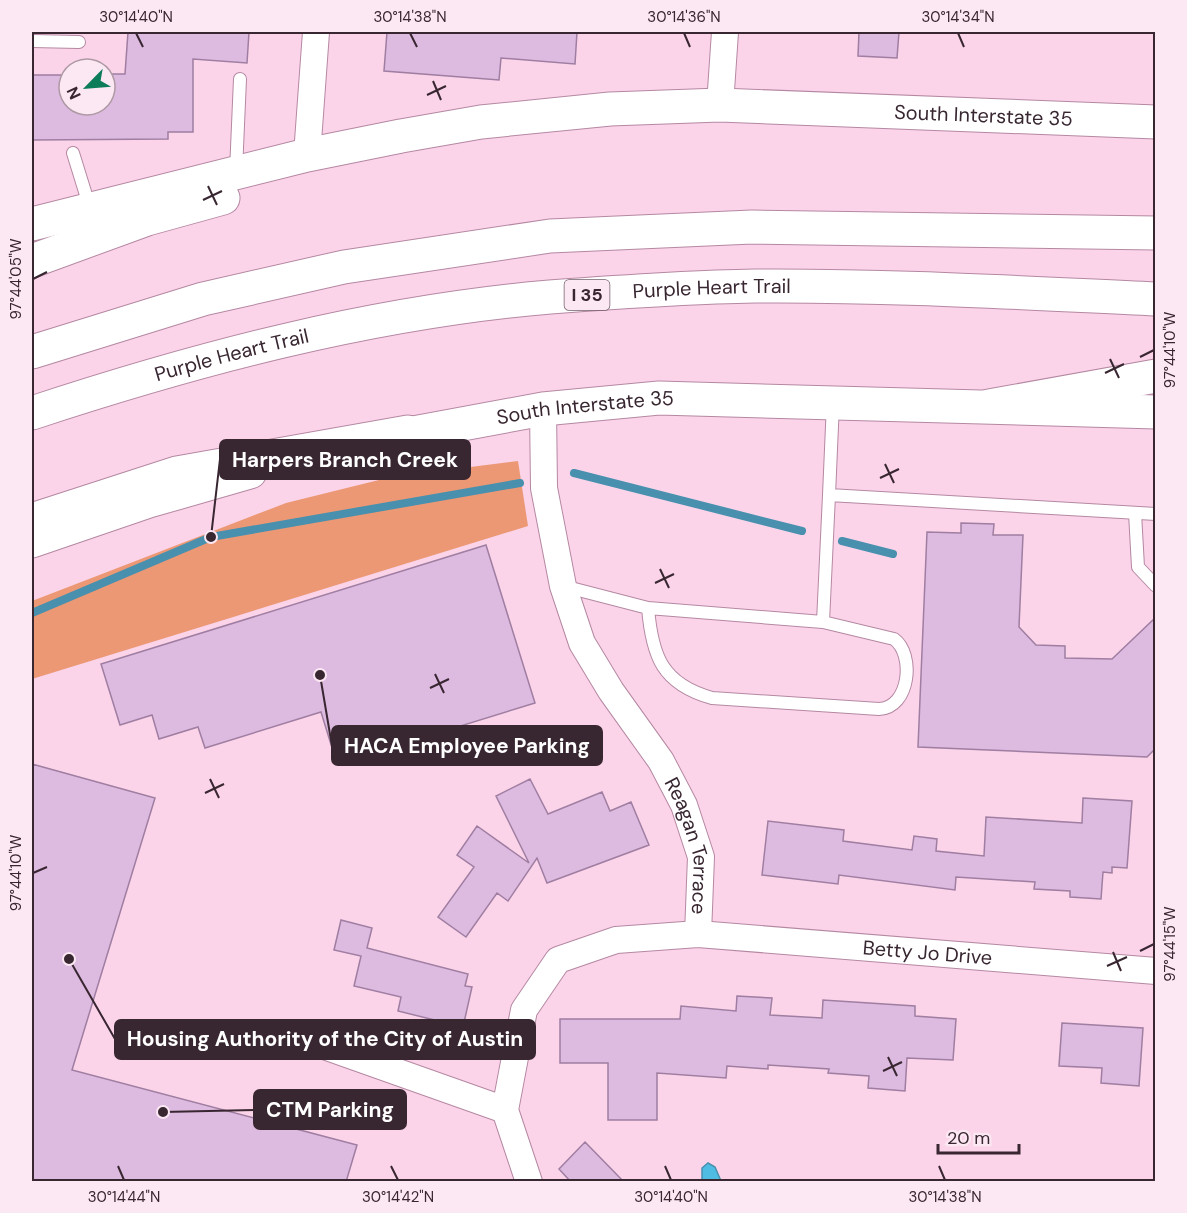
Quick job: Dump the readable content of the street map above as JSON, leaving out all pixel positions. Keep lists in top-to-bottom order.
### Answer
{
  "streets": {
    "main road": ["South Interstate 35", "Purple Heart Trail", "I 35"],
    "street": ["Reagan Terrace", "Betty Jo Drive"]
  },
  "crossings": [
    ["South Interstate 35", "Reagan Terrace"],
    ["Reagan Terrace", "Betty Jo Drive"]
  ],
  "places": [
    "Harpers Branch Creek",
    "HACA Employee Parking",
    "Housing Authority of the City of Austin",
    "CTM Parking"
  ],
  "scale_bar": "20 m",
  "north": "bottom left",
  "coordinates": [
    "30°14'40\"N",
    "30°14'38\"N",
    "30°14'36\"N",
    "30°14'34\"N",
    "97°44'05\"W",
    "97°44'10\"W",
    "97°44'15\"W",
    "30°14'44\"N",
    "30°14'42\"N"
  ]
}
